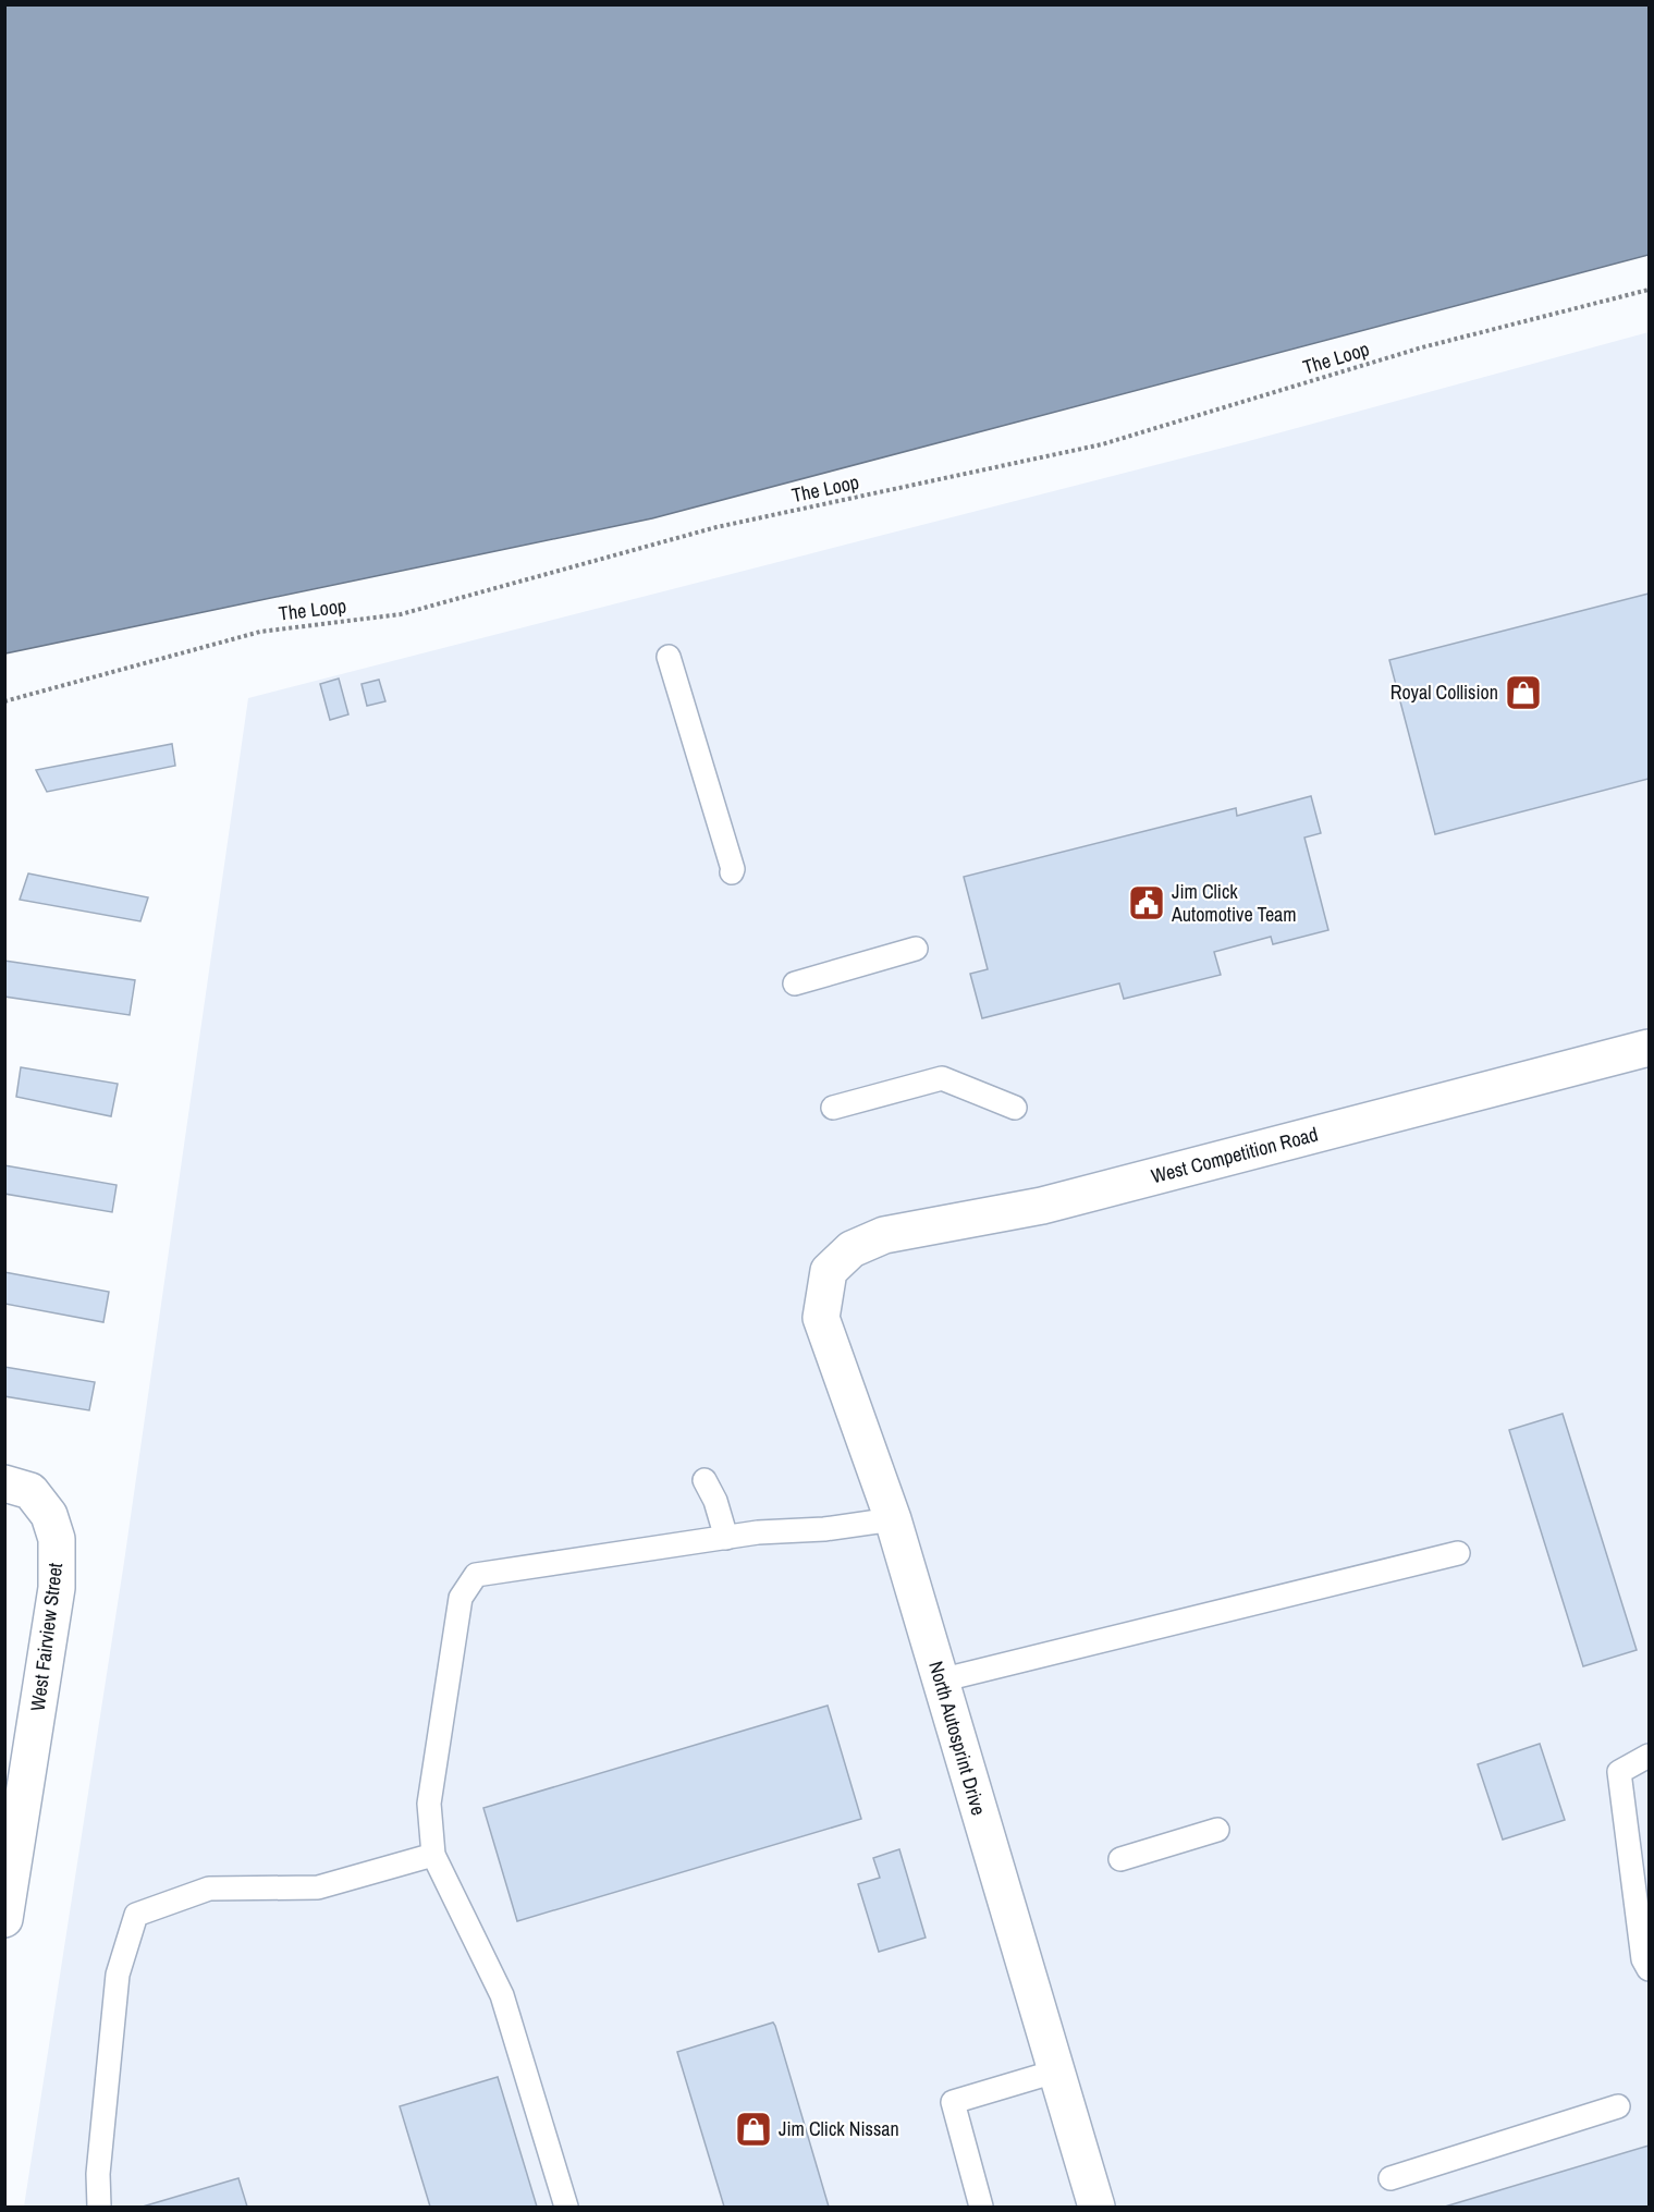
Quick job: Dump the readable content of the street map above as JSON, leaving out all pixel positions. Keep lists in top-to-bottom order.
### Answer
{
  "streets": {
    "street": ["West Competition Road", "West Fairview Street", "North Autosprint Drive"],
    "path": ["The Loop"]
  },
  "crossings": [
    ["West Competition Road", "North Autosprint Drive"]
  ],
  "places": {
    "shop": ["Royal Collision", "Jim Click Nissan"],
    "public building": ["Jim Click Automotive Team"]
  }
}
